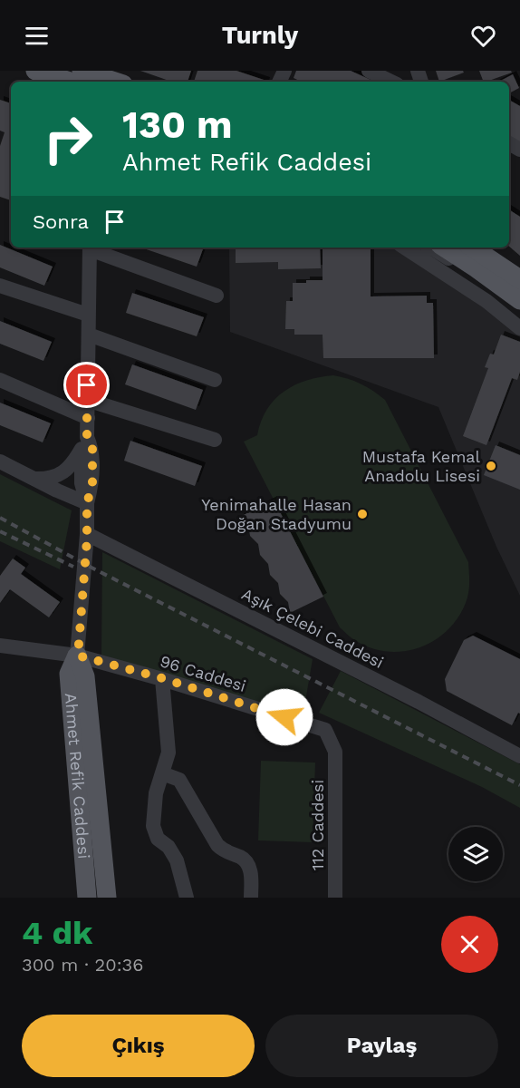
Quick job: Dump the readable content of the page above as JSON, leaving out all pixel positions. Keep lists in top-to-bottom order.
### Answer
{
  "streets": {
    "main road": ["Ahmet Refik Caddesi"],
    "street": ["Aşık Çelebi Caddesi", "96 Caddesi", "112 Caddesi"]
  },
  "crossings": [
    ["Aşık Çelebi Caddesi", "Ahmet Refik Caddesi"],
    ["96 Caddesi", "Ahmet Refik Caddesi"],
    ["96 Caddesi", "112 Caddesi"]
  ],
  "places": ["Mustafa Kemal Anadolu Lisesi", "Yenimahalle Hasan Doğan Stadyumu"],
  "page": {
    "header": "Turnly",
    "turn": ["130 m", "Ahmet Refik Caddesi"],
    "then": "Sonra",
    "heading": ["4 dk", "300 m · 20:36"],
    "buttons": ["Çıkış", "Paylaş"]
  }
}
